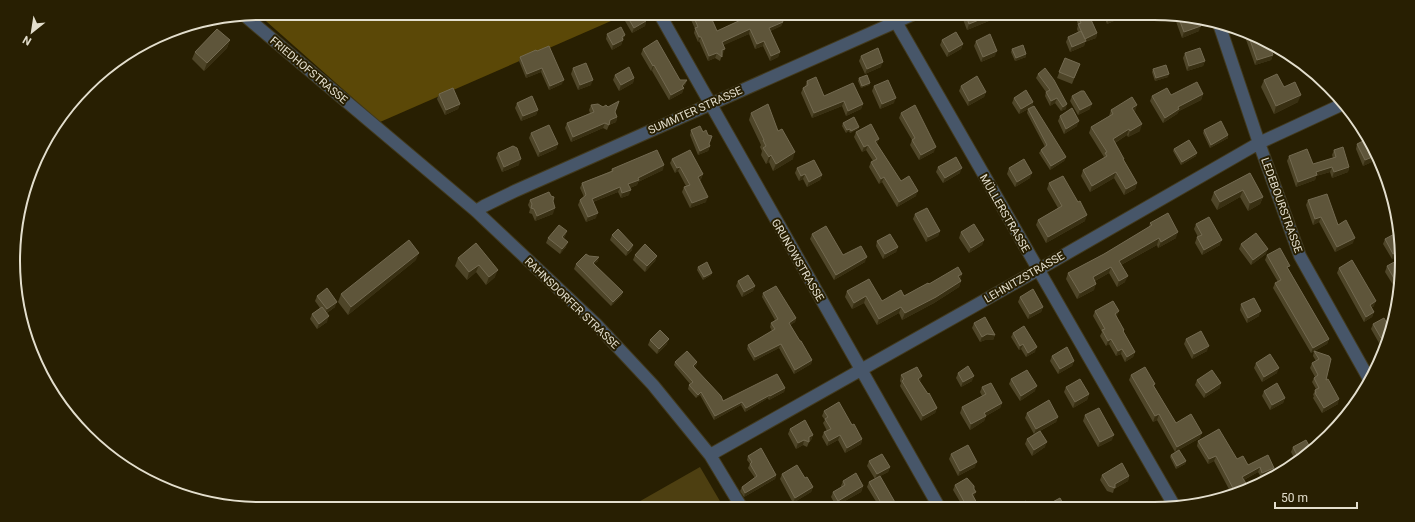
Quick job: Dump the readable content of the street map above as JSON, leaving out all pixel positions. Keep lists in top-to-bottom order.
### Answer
{
  "streets": {
    "street": [
      "FRIEDHOFSTRASSE",
      "SUMMTER STRASSE",
      "LEDEBOURSTRASSE",
      "MÜLLERSTRASSE",
      "GRUNOWSTRASSE",
      "LEHNITZSTRASSE",
      "RAHNSDORFER STRASSE"
    ]
  },
  "crossings": [
    ["FRIEDHOFSTRASSE", "RAHNSDORFER STRASSE"],
    ["SUMMTER STRASSE", "MÜLLERSTRASSE"],
    ["SUMMTER STRASSE", "GRUNOWSTRASSE"],
    ["SUMMTER STRASSE", "RAHNSDORFER STRASSE"],
    ["LEDEBOURSTRASSE", "LEHNITZSTRASSE"],
    ["MÜLLERSTRASSE", "LEHNITZSTRASSE"],
    ["GRUNOWSTRASSE", "LEHNITZSTRASSE"],
    ["LEHNITZSTRASSE", "RAHNSDORFER STRASSE"]
  ],
  "scale_bar": "50 m",
  "north": "bottom left"
}
